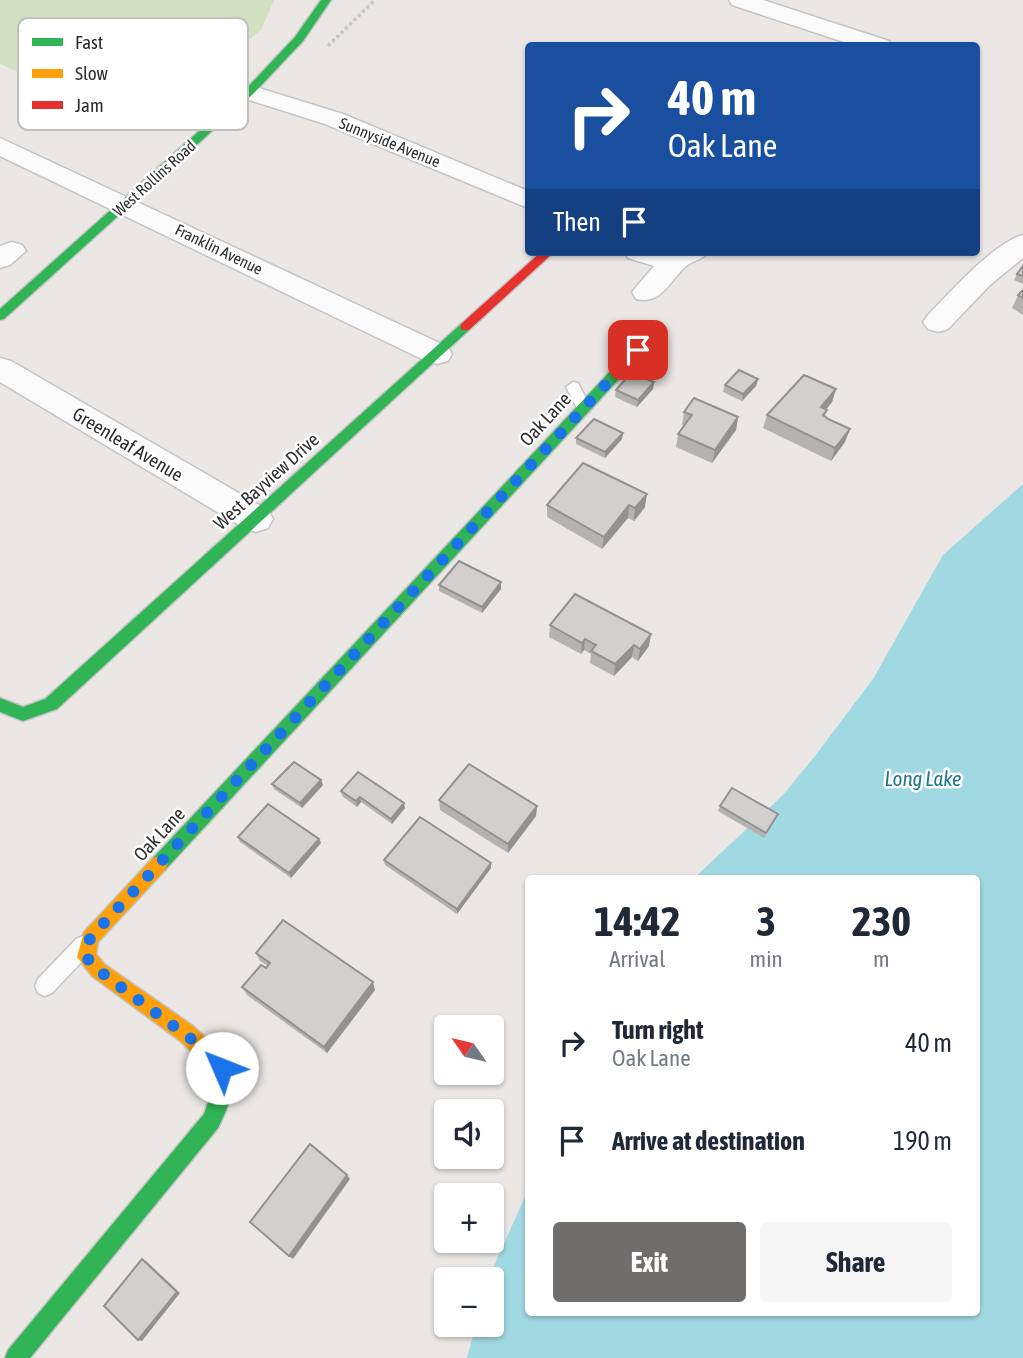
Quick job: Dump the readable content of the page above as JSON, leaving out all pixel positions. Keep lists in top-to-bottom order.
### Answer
{
  "streets": {
    "street": [
      "Sunnyside Avenue",
      "West Rollins Road",
      "Franklin Avenue",
      "Oak Lane",
      "Greenleaf Avenue",
      "West Bayview Drive"
    ]
  },
  "crossings": [
    ["Sunnyside Avenue", "West Rollins Road"],
    ["West Rollins Road", "Franklin Avenue"],
    ["Franklin Avenue", "West Bayview Drive"],
    ["Greenleaf Avenue", "West Bayview Drive"]
  ],
  "water": ["Long Lake"],
  "legend": ["Fast", "Slow", "Jam"],
  "north": "top left",
  "page": {
    "turn": ["40 m", "Oak Lane"],
    "then": "Then",
    "eta": [
      "14:42",
      "Arrival",
      "3",
      "min",
      "230",
      "m"
    ],
    "list": [
      {
        "name": "Turn right",
        "note": "Oak Lane",
        "value": "40 m"
      },
      {
        "name": "Arrive at destination",
        "value": "190 m"
      }
    ],
    "map_buttons": ["+", "−"],
    "buttons": ["Exit", "Share"]
  }
}
